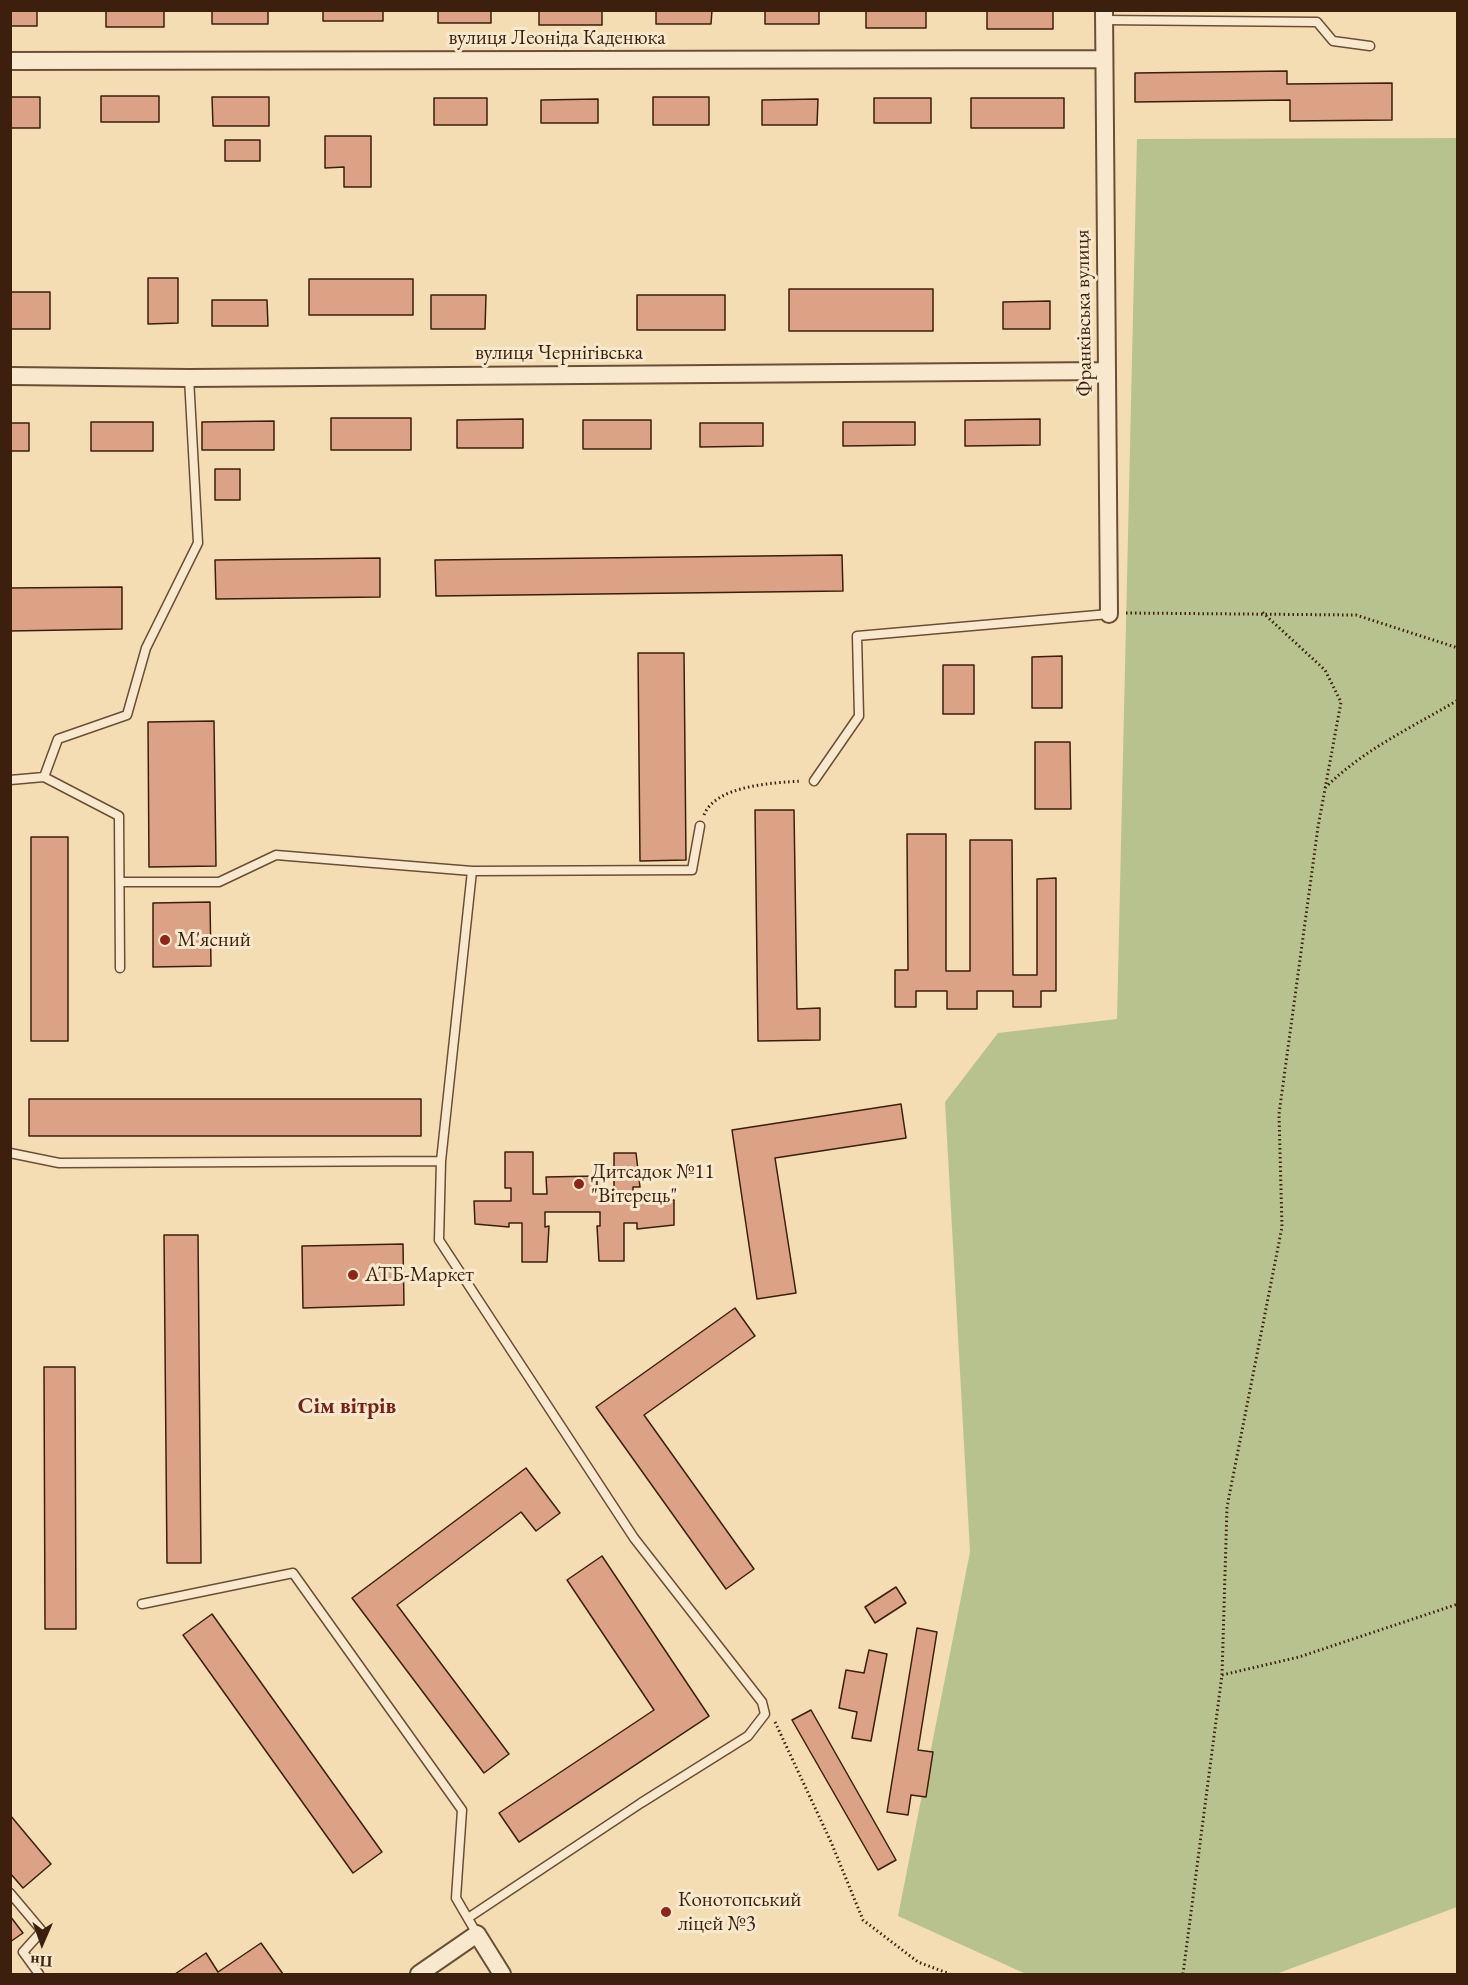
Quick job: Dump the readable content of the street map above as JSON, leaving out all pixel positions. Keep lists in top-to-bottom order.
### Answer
{
  "streets": {
    "street": ["вулиця Леоніда Каденюка", "Франківська вулиця", "вулиця Чернігівська"]
  },
  "crossings": [
    ["вулиця Леоніда Каденюка", "Франківська вулиця"],
    ["Франківська вулиця", "вулиця Чернігівська"]
  ],
  "districts": ["Сім вітрів"],
  "places": [
    "М'ясний",
    "Дитсадок №11 \"Вітерець\"",
    "АТБ-Маркет",
    "Конотопський ліцей №3"
  ],
  "north": "bottom"
}
